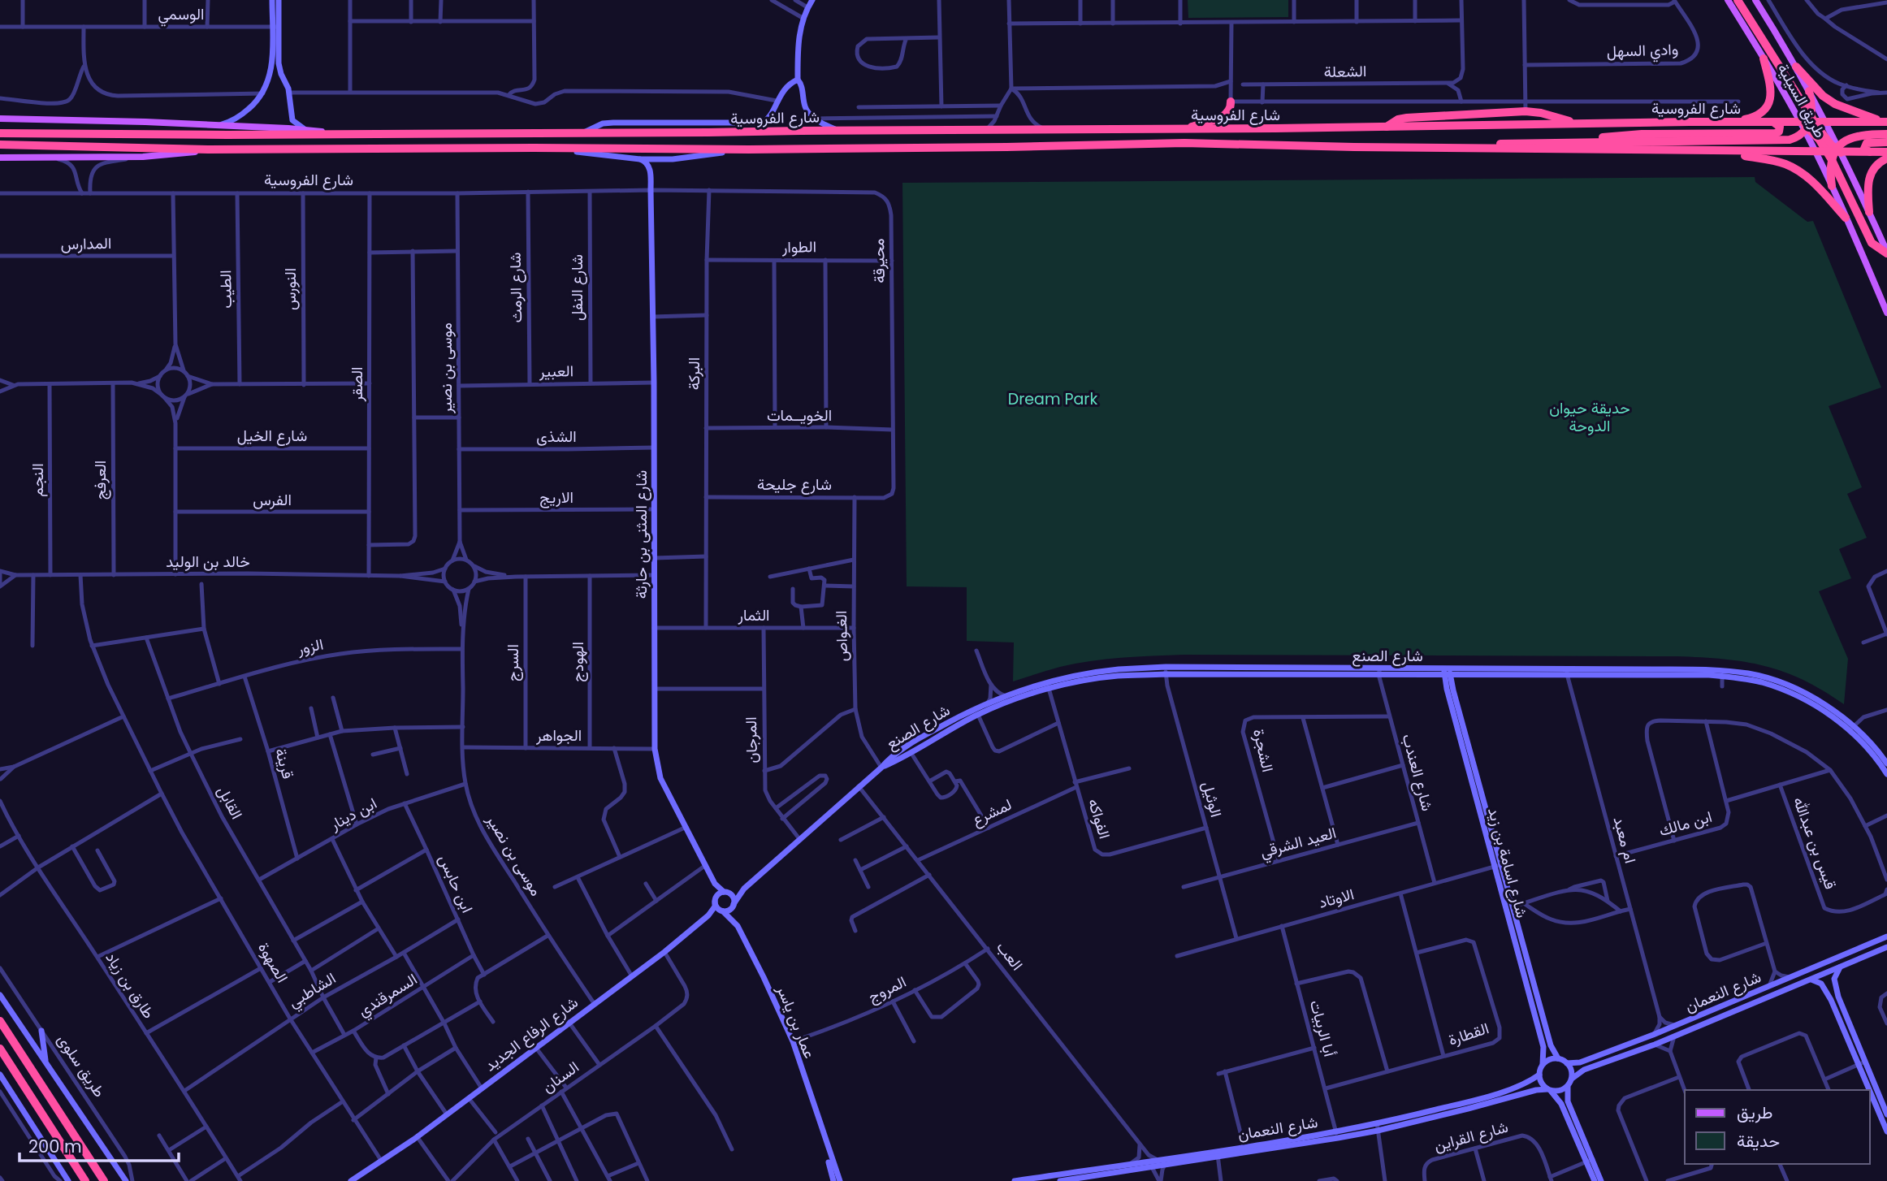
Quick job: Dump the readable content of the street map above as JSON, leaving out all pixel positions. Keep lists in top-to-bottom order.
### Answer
{
  "streets": {
    "highway": ["شارع الفروسية"],
    "main road": ["طريق السيلية"],
    "street": [
      "الوسمي",
      "وادي السهل",
      "الشعلة",
      "المدارس",
      "الطوار",
      "محيرقة",
      "شارع الرمث",
      "شارع النفل",
      "الطيب",
      "النورس",
      "موسى بن نصير",
      "العبير",
      "البركة",
      "الصقر",
      "الخويــمات",
      "شارع الخيل",
      "الشذى",
      "النجم",
      "العرفج",
      "شارع جليحة",
      "الاريج",
      "الفرس",
      "شارع المثنى بن حارثة",
      "خالد بن الوليد",
      "الثمار",
      "الغـواص",
      "الزور",
      "شارع الصنع",
      "الهودج",
      "السرج",
      "الجواهر",
      "المرجان",
      "الشجرة",
      "قرينة",
      "شارع العندب",
      "الوثيل",
      "القابل",
      "لمشرع",
      "ابن دينار",
      "الفواكه",
      "ابن مالك",
      "ام معبد",
      "العيد الشرقي",
      "قيس بن عبدالله",
      "شارع اسامة بن زيد",
      "ابن حابس",
      "الاوتاد",
      "العب",
      "الصهوة",
      "طارق بن زياد",
      "المروج",
      "الشاطبي",
      "شارع النعمان",
      "السمرقندي",
      "عمار بن ياسر",
      "أبا الربيات",
      "شارع الرفاع الجديد",
      "القطارة",
      "طريق سلوى",
      "السنان",
      "شارع القراين"
    ]
  },
  "crossings": [
    ["طريق السيلية", "شارع الفروسية"],
    ["شارع الفروسية", "محيرقة"],
    ["شارع الفروسية", "شارع الرمث"],
    ["شارع الفروسية", "شارع النفل"],
    ["شارع الفروسية", "الطيب"],
    ["شارع الفروسية", "النورس"],
    ["شارع الفروسية", "موسى بن نصير"],
    ["شارع الفروسية", "البركة"],
    ["شارع الفروسية", "الصقر"],
    ["شارع الفروسية", "شارع المثنى بن حارثة"],
    ["الطوار", "محيرقة"],
    ["الطوار", "البركة"],
    ["محيرقة", "البركة"],
    ["محيرقة", "الخويــمات"],
    ["محيرقة", "شارع جليحة"],
    ["شارع الرمث", "العبير"],
    ["شارع النفل", "العبير"],
    ["موسى بن نصير", "العبير"],
    ["موسى بن نصير", "الشذى"],
    ["موسى بن نصير", "الاريج"],
    ["موسى بن نصير", "خالد بن الوليد"],
    ["موسى بن نصير", "الزور"],
    ["موسى بن نصير", "الجواهر"],
    ["موسى بن نصير", "ابن دينار"],
    ["موسى بن نصير", "شارع الرفاع الجديد"],
    ["العبير", "شارع المثنى بن حارثة"],
    ["البركة", "الخويــمات"],
    ["البركة", "شارع جليحة"],
    ["البركة", "الثمار"],
    ["الصقر", "شارع الخيل"],
    ["الصقر", "الفرس"],
    ["الصقر", "خالد بن الوليد"],
    ["الشذى", "شارع المثنى بن حارثة"],
    ["النجم", "خالد بن الوليد"],
    ["العرفج", "خالد بن الوليد"],
    ["شارع جليحة", "الغـواص"],
    ["الاريج", "شارع المثنى بن حارثة"],
    ["شارع المثنى بن حارثة", "الثمار"],
    ["شارع المثنى بن حارثة", "شارع الصنع"],
    ["شارع المثنى بن حارثة", "الجواهر"],
    ["شارع المثنى بن حارثة", "عمار بن ياسر"],
    ["شارع المثنى بن حارثة", "شارع الرفاع الجديد"],
    ["خالد بن الوليد", "الصهوة"],
    ["الثمار", "الغـواص"],
    ["الثمار", "المرجان"],
    ["الغـواص", "شارع الصنع"],
    ["الزور", "قرينة"],
    ["الزور", "القابل"],
    ["شارع الصنع", "المرجان"],
    ["شارع الصنع", "شارع العندب"],
    ["شارع الصنع", "الوثيل"],
    ["شارع الصنع", "الفواكه"],
    ["شارع الصنع", "ام معبد"],
    ["شارع الصنع", "شارع اسامة بن زيد"],
    ["شارع الصنع", "العب"],
    ["شارع الصنع", "عمار بن ياسر"],
    ["شارع الصنع", "شارع الرفاع الجديد"],
    ["الهودج", "الجواهر"],
    ["السرج", "الجواهر"],
    ["الشجرة", "شارع العندب"],
    ["الشجرة", "العيد الشرقي"],
    ["قرينة", "ابن دينار"],
    ["شارع العندب", "العيد الشرقي"],
    ["شارع العندب", "الاوتاد"],
    ["الوثيل", "الفواكه"],
    ["الوثيل", "العيد الشرقي"],
    ["الوثيل", "الاوتاد"],
    ["القابل", "ابن دينار"],
    ["القابل", "الشاطبي"],
    ["القابل", "السمرقندي"],
    ["لمشرع", "الفواكه"],
    ["لمشرع", "العب"],
    ["ابن دينار", "ابن حابس"],
    ["ابن مالك", "ام معبد"],
    ["شارع اسامة بن زيد", "الاوتاد"],
    ["شارع اسامة بن زيد", "شارع النعمان"],
    ["ابن حابس", "الشاطبي"],
    ["ابن حابس", "السمرقندي"],
    ["الاوتاد", "أبا الربيات"],
    ["العب", "المروج"],
    ["العب", "شارع النعمان"],
    ["الصهوة", "الشاطبي"],
    ["الصهوة", "السمرقندي"],
    ["الصهوة", "شارع الرفاع الجديد"],
    ["طارق بن زياد", "الشاطبي"],
    ["المروج", "عمار بن ياسر"],
    ["شارع النعمان", "أبا الربيات"],
    ["عمار بن ياسر", "شارع الرفاع الجديد"],
    ["أبا الربيات", "القطارة"],
    ["شارع الرفاع الجديد", "السنان"]
  ],
  "parks": ["Dream Park", "حديقة حيوان الدوحة"],
  "legend": ["طريق", "حديقة"],
  "scale_bar": "200 m"
}
